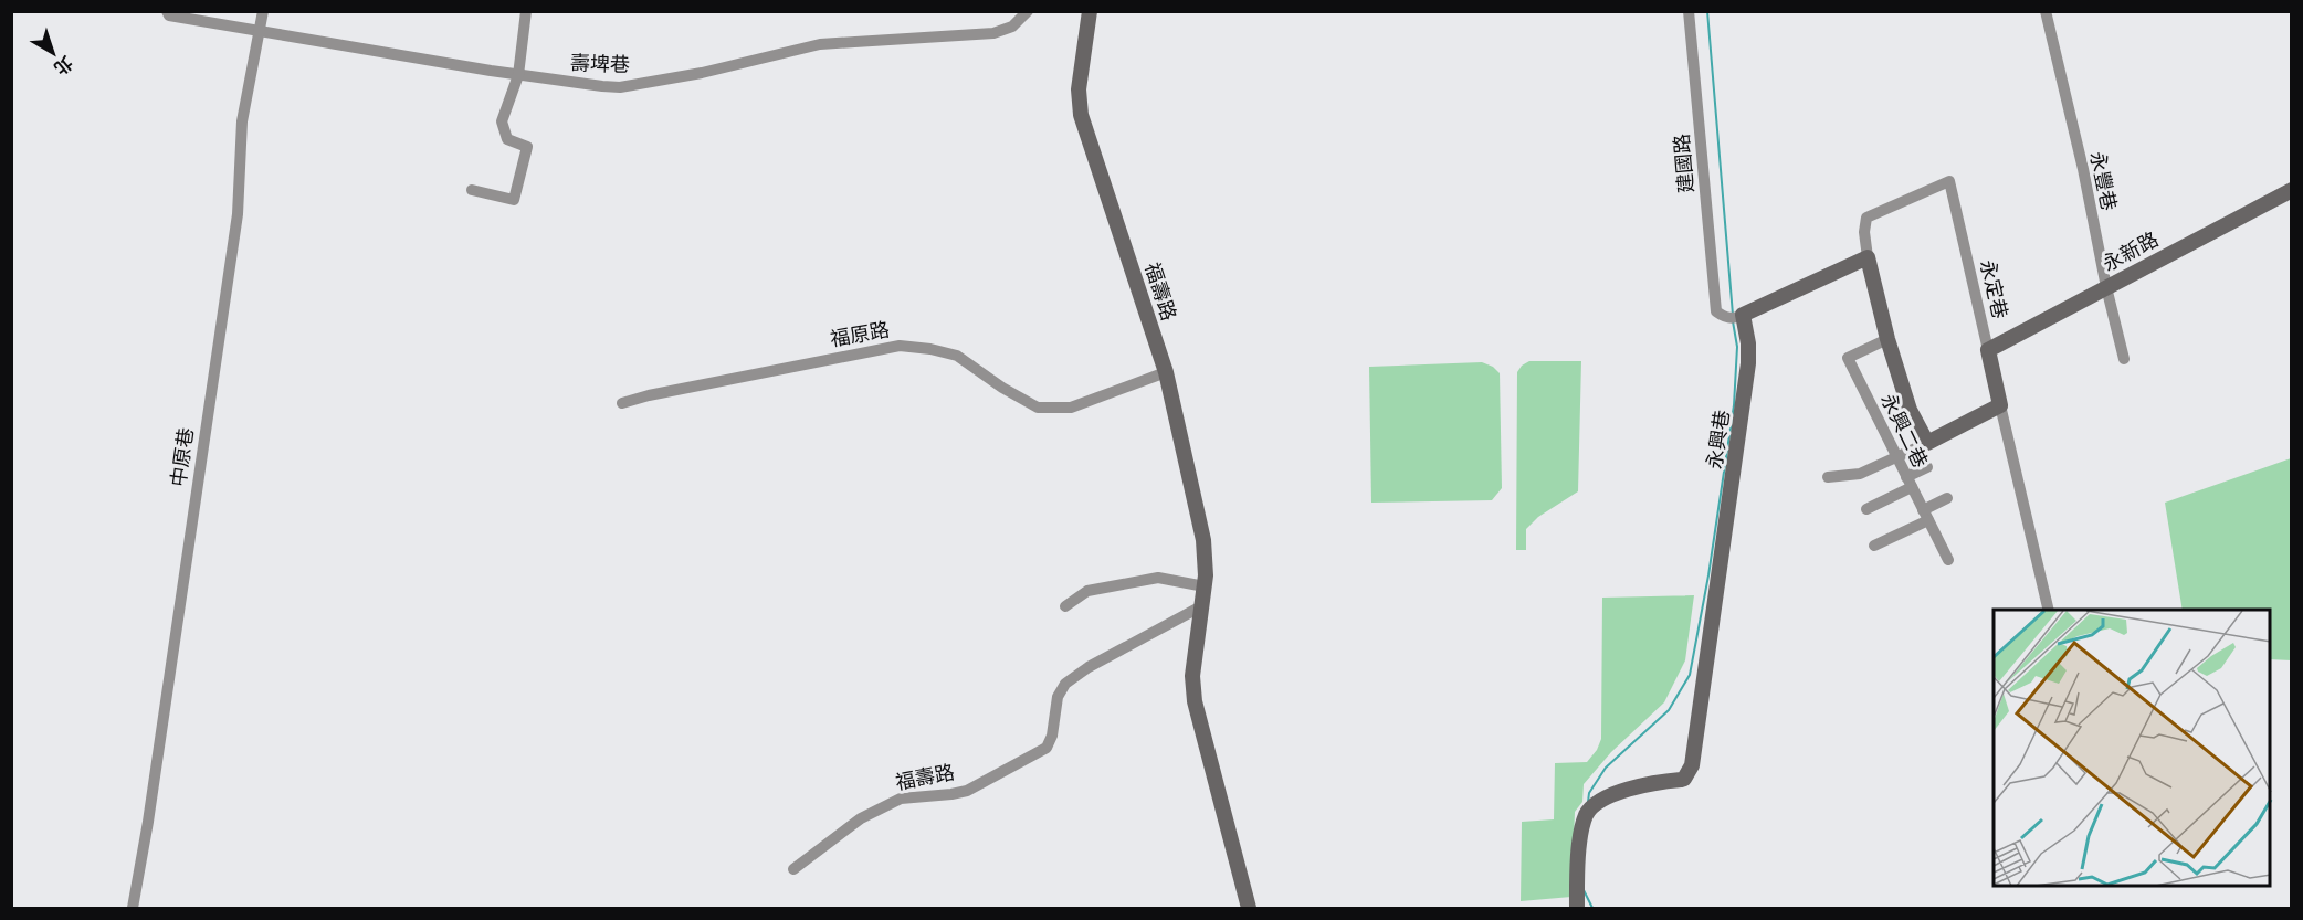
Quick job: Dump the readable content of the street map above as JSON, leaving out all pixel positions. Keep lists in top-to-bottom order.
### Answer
{
  "streets": {
    "street": [
      "壽埤巷",
      "建國路",
      "永豐巷",
      "永新路",
      "永定巷",
      "福壽路",
      "福原路",
      "永興二巷",
      "永興巷",
      "中原巷"
    ]
  },
  "crossings": [
    ["壽埤巷", "中原巷"],
    ["建國路", "永興巷"],
    ["永豐巷", "永新路"],
    ["永新路", "永定巷"],
    ["福壽路", "福原路"]
  ],
  "north": "bottom right"
}
